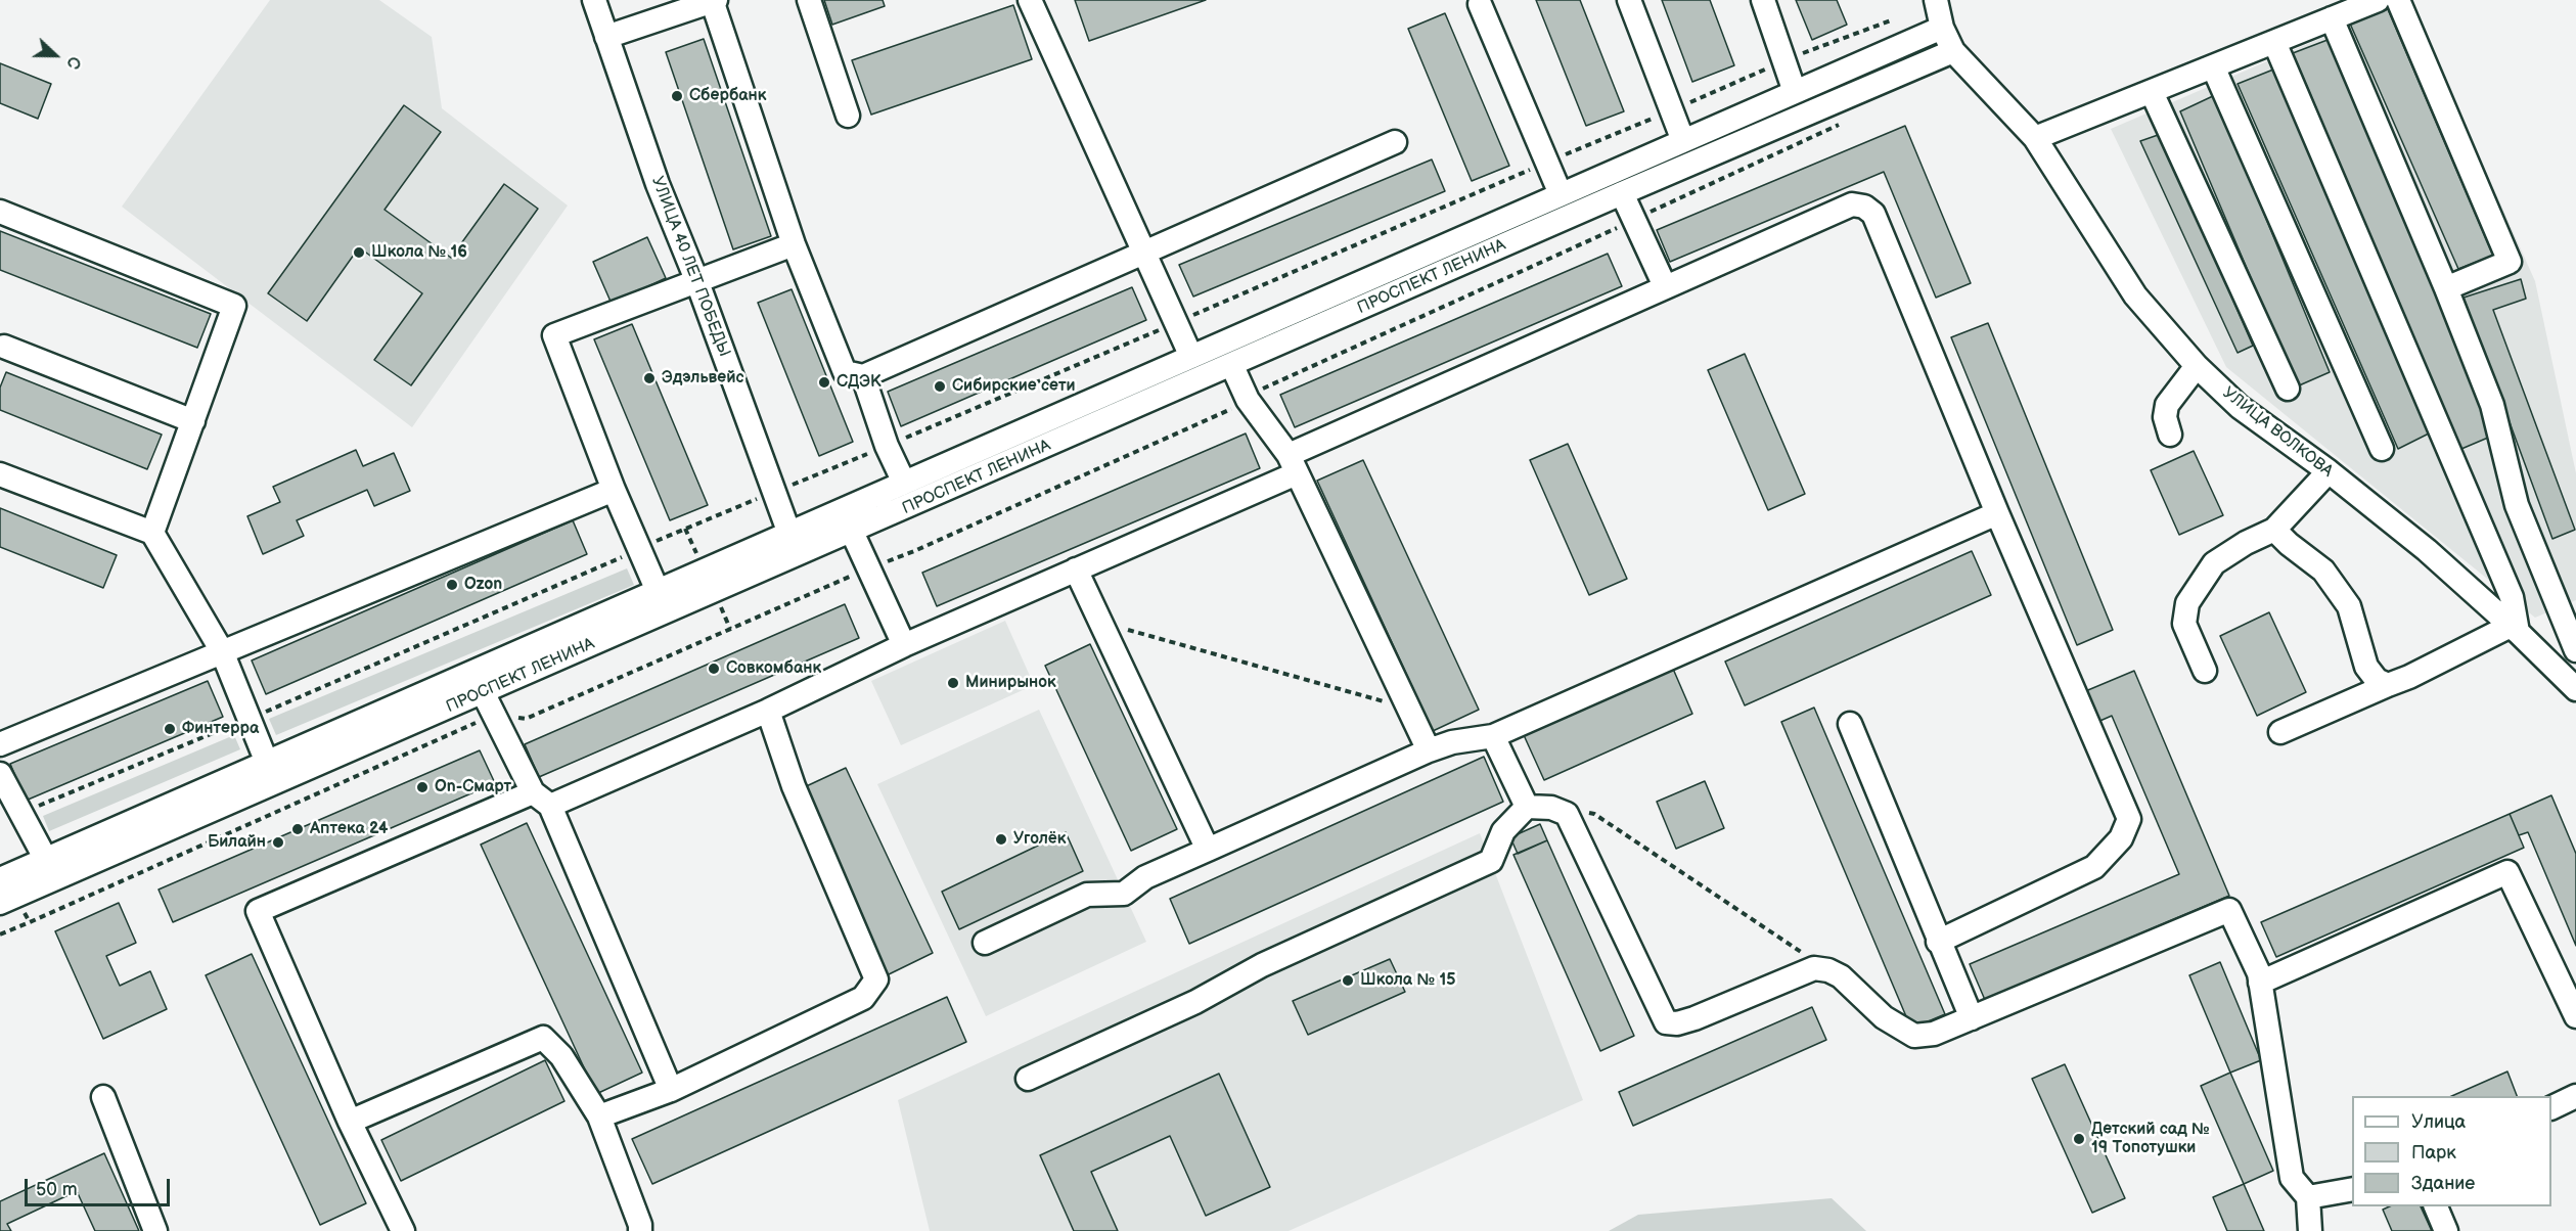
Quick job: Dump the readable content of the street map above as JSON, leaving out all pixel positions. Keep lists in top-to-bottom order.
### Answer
{
  "streets": {
    "street": ["УЛИЦА 40 ЛЕТ ПОБЕДЫ", "ПРОСПЕКТ ЛЕНИНА", "УЛИЦА ВОЛКОВА"]
  },
  "crossings": [
    ["УЛИЦА 40 ЛЕТ ПОБЕДЫ", "ПРОСПЕКТ ЛЕНИНА"],
    ["ПРОСПЕКТ ЛЕНИНА", "УЛИЦА ВОЛКОВА"]
  ],
  "places": [
    "Сбербанк",
    "Школа № 16",
    "Эдэльвейс",
    "СДЭК",
    "Сибирские сети",
    "Ozon",
    "Совкомбанк",
    "Минирынок",
    "Финтерра",
    "On-Смарт",
    "Аптека 24",
    "Уголёк",
    "Билайн",
    "Школа № 15",
    "Детский сад № 19 Топотушки"
  ],
  "legend": ["Улица", "Парк", "Здание"],
  "scale_bar": "50 m",
  "north": "right"
}
